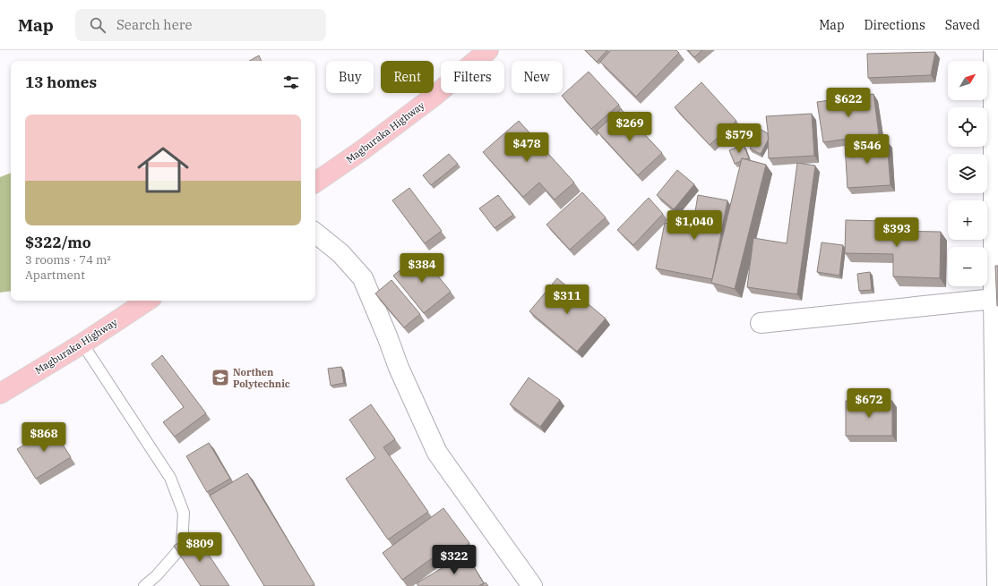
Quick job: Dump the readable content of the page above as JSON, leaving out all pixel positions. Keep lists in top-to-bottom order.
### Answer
{
  "streets": {
    "main road": ["Magburaka Highway"]
  },
  "places": {
    "school or university": ["Northen Polytechnic"]
  },
  "north": "top right",
  "page": {
    "header": "Map",
    "search": "Search here",
    "nav": ["Map", "Directions", "Saved"],
    "map_buttons": ["+", "−"],
    "chip": [
      "Buy",
      "Rent",
      "Filters",
      "New"
    ],
    "heading": "13 homes",
    "price": [
      "$622",
      "$269",
      "$579",
      "$478",
      "$546",
      "$1,040",
      "$393",
      "$384",
      "$311",
      "$672",
      "$868",
      "$809",
      "$322"
    ],
    "list": [
      {
        "name": "$322/mo",
        "note": "3 rooms · 74 m² · Apartment"
      }
    ]
  }
}
